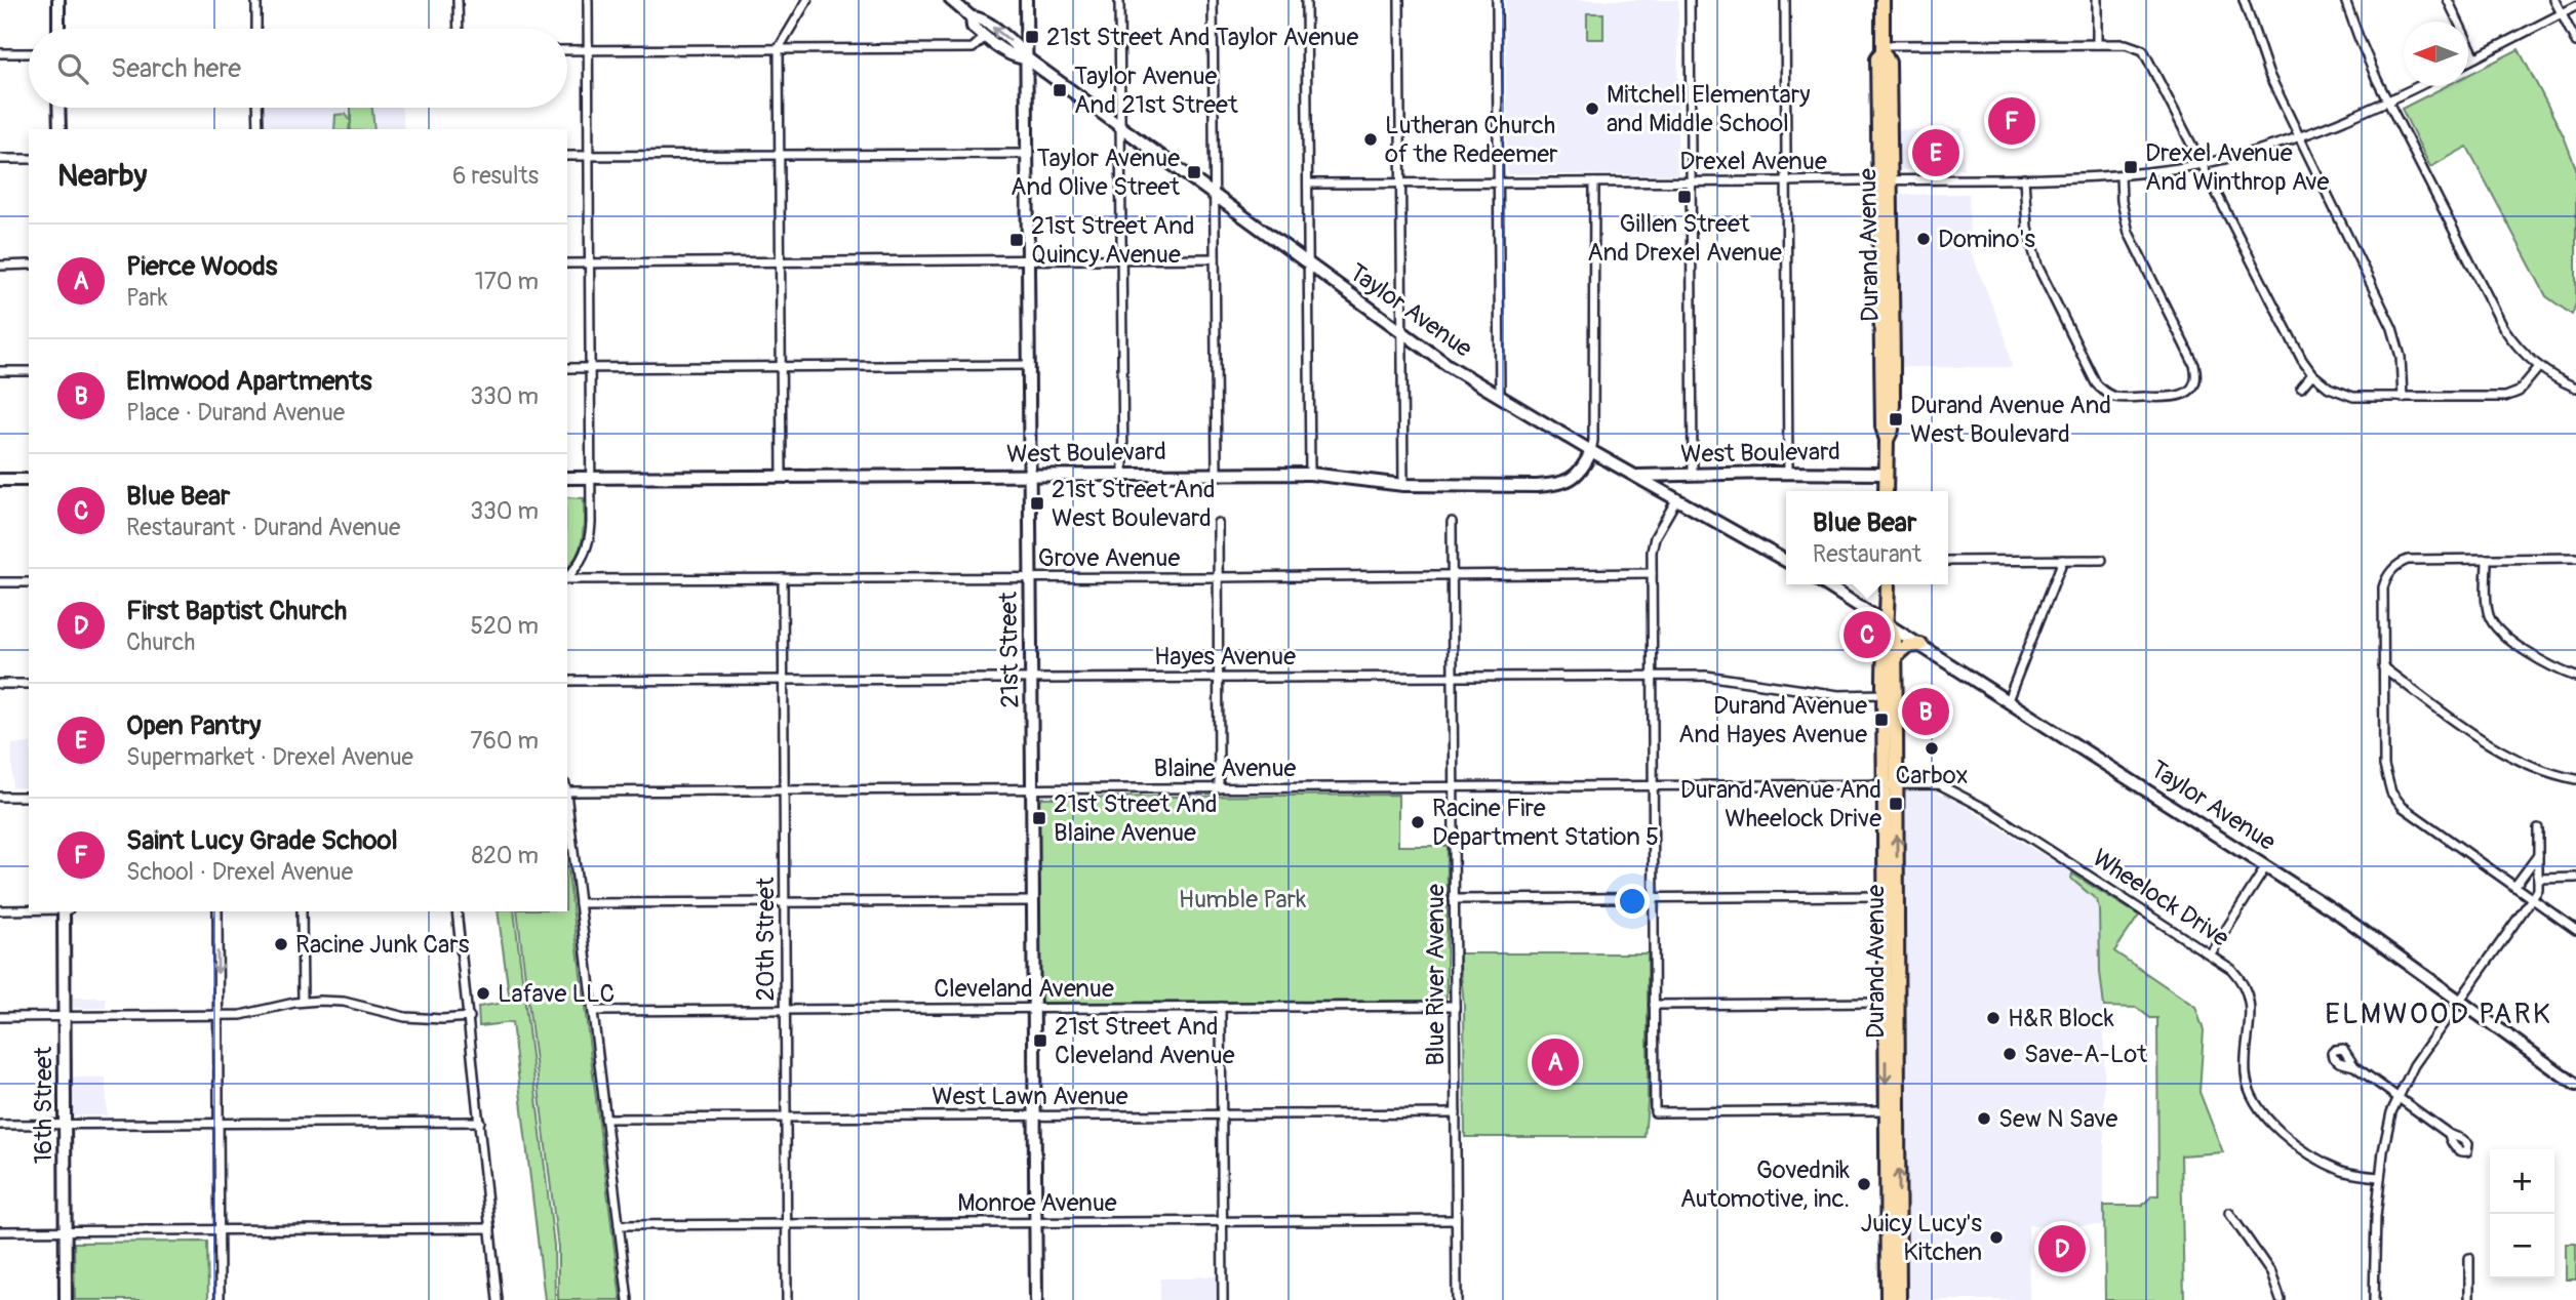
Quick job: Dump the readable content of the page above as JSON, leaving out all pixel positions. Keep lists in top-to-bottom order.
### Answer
{
  "streets": {
    "main road": ["Durand Avenue"],
    "street": [
      "Drexel Avenue",
      "Taylor Avenue",
      "West Boulevard",
      "Grove Avenue",
      "21st Street",
      "Hayes Avenue",
      "Blaine Avenue",
      "Wheelock Drive",
      "20th Street",
      "Blue River Avenue",
      "Cleveland Avenue",
      "West Lawn Avenue",
      "16th Street",
      "Monroe Avenue"
    ]
  },
  "crossings": [
    ["Drexel Avenue", "Durand Avenue"],
    ["Durand Avenue", "Taylor Avenue"],
    ["Durand Avenue", "West Boulevard"],
    ["Durand Avenue", "Hayes Avenue"],
    ["Durand Avenue", "Blaine Avenue"],
    ["Durand Avenue", "Wheelock Drive"],
    ["Taylor Avenue", "West Boulevard"],
    ["Taylor Avenue", "21st Street"],
    ["West Boulevard", "21st Street"],
    ["Grove Avenue", "21st Street"],
    ["Grove Avenue", "20th Street"],
    ["Grove Avenue", "Blue River Avenue"],
    ["21st Street", "Hayes Avenue"],
    ["21st Street", "Blaine Avenue"],
    ["21st Street", "Cleveland Avenue"],
    ["21st Street", "West Lawn Avenue"],
    ["21st Street", "Monroe Avenue"],
    ["Hayes Avenue", "20th Street"],
    ["Hayes Avenue", "Blue River Avenue"],
    ["Blaine Avenue", "Wheelock Drive"],
    ["Blaine Avenue", "20th Street"],
    ["Blaine Avenue", "Blue River Avenue"],
    ["20th Street", "Cleveland Avenue"],
    ["20th Street", "West Lawn Avenue"],
    ["20th Street", "Monroe Avenue"],
    ["Blue River Avenue", "Cleveland Avenue"],
    ["Blue River Avenue", "West Lawn Avenue"],
    ["Blue River Avenue", "Monroe Avenue"]
  ],
  "districts": ["ELMWOOD PARK"],
  "parks": ["Humble Park"],
  "places": {
    "transit": [
      "21st Street And Taylor Avenue",
      "Taylor Avenue And 21st Street",
      "Drexel Avenue And Winthrop Ave",
      "Taylor Avenue And Olive Street",
      "Gillen Street And Drexel Avenue",
      "21st Street And Quincy Avenue",
      "Durand Avenue And West Boulevard",
      "21st Street And West Boulevard",
      "Durand Avenue And Hayes Avenue",
      "Durand Avenue And Wheelock Drive",
      "21st Street And Blaine Avenue",
      "21st Street And Cleveland Avenue"
    ],
    "other": [
      "Mitchell Elementary and Middle School",
      "Lutheran Church of the Redeemer",
      "Domino's",
      "Carbox",
      "Racine Fire Department Station 5",
      "Racine Junk Cars",
      "Lafave LLC",
      "H&R Block",
      "Save-A-Lot",
      "Sew N Save",
      "Govednik Automotive, inc.",
      "Juicy Lucy's Kitchen"
    ]
  },
  "north": "left",
  "page": {
    "search": "Search here",
    "pins": [
      "F",
      "E",
      "C",
      "B",
      "A",
      "D"
    ],
    "heading": ["Nearby", "6 results"],
    "list": [
      {
        "mark": "A",
        "name": "Pierce Woods",
        "note": "Park",
        "value": "170 m"
      },
      {
        "mark": "B",
        "name": "Elmwood Apartments",
        "note": "Place · Durand Avenue",
        "value": "330 m"
      },
      {
        "mark": "C",
        "name": "Blue Bear",
        "note": "Restaurant · Durand Avenue",
        "value": "330 m"
      },
      {
        "mark": "D",
        "name": "First Baptist Church",
        "note": "Church",
        "value": "520 m"
      },
      {
        "mark": "E",
        "name": "Open Pantry",
        "note": "Supermarket · Drexel Avenue",
        "value": "760 m"
      },
      {
        "mark": "F",
        "name": "Saint Lucy Grade School",
        "note": "School · Drexel Avenue",
        "value": "820 m"
      }
    ],
    "popup": ["Blue Bear", "Restaurant"],
    "map_buttons": ["+", "−"]
  }
}
